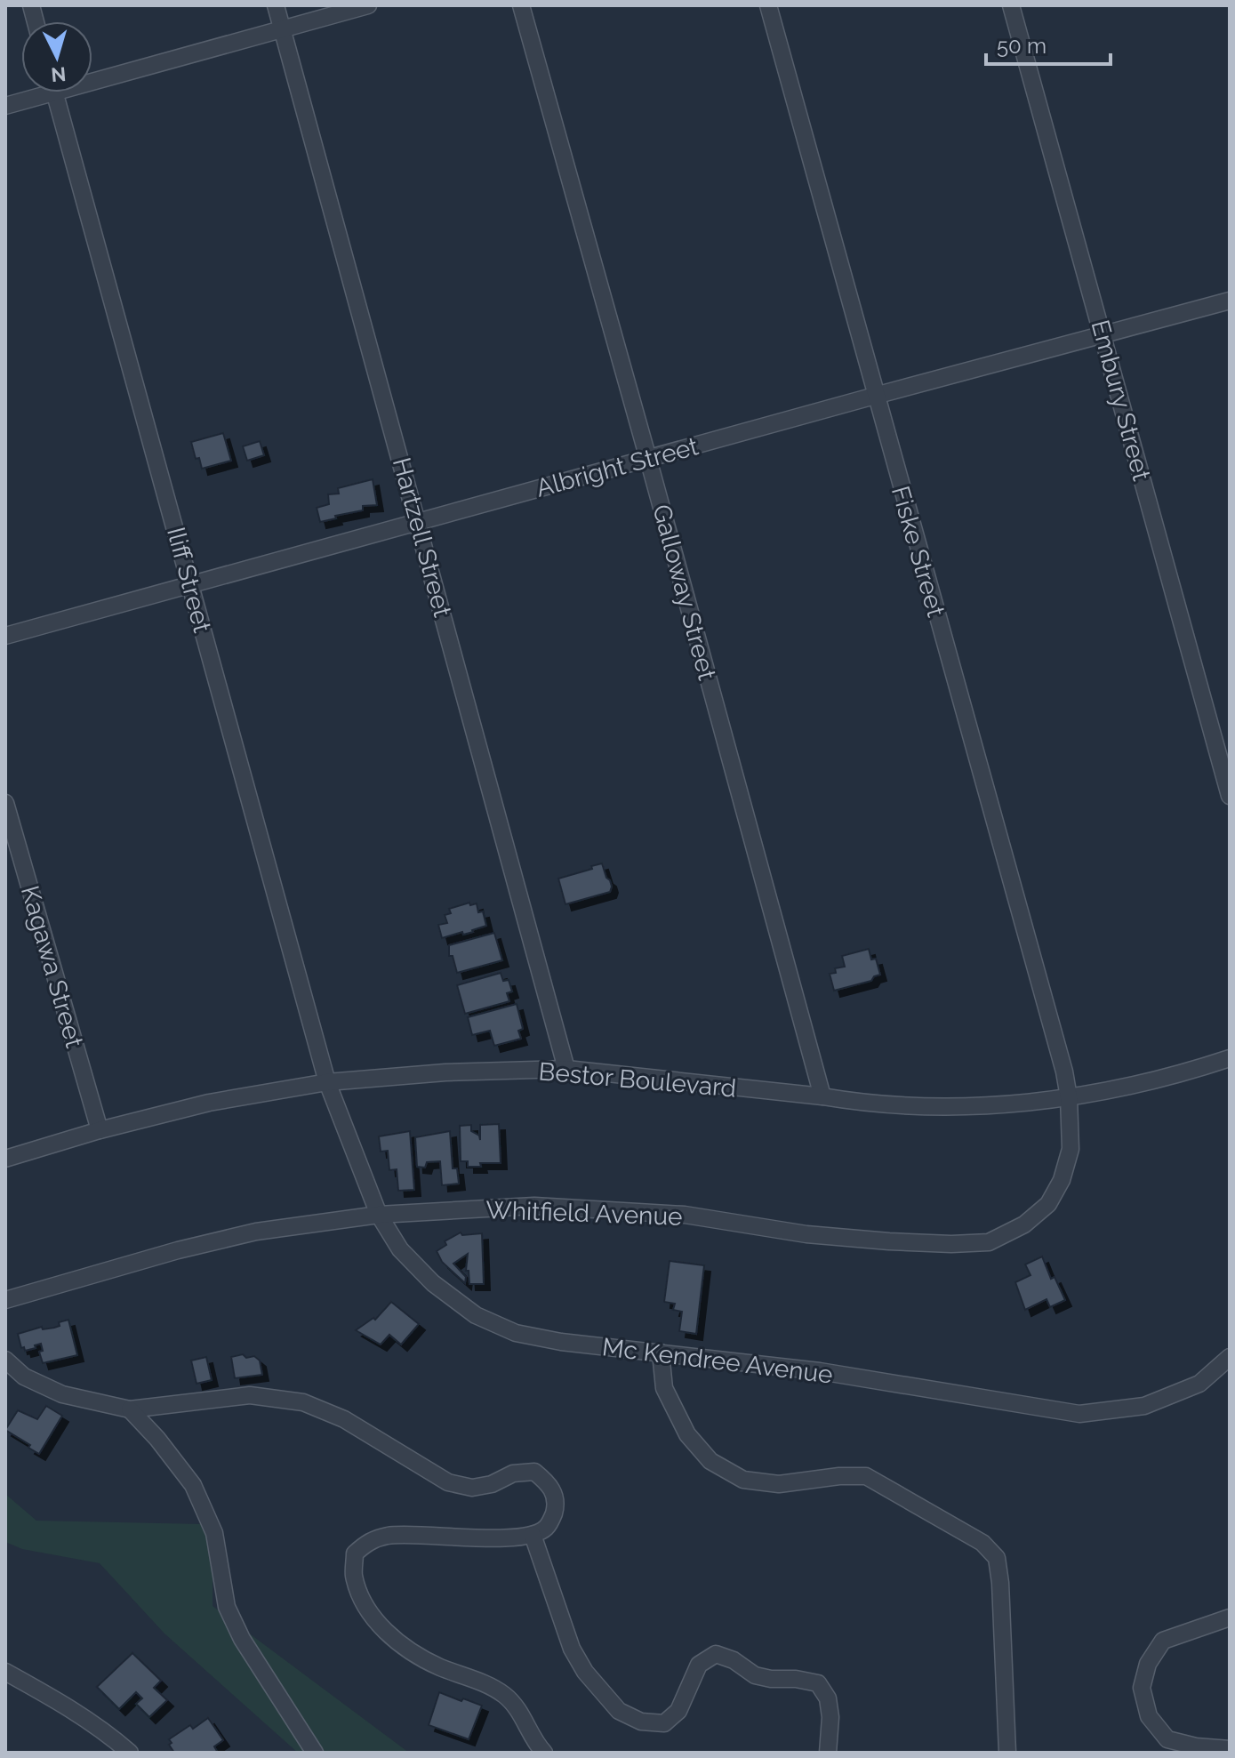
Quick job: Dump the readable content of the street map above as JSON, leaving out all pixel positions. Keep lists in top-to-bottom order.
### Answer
{
  "streets": {
    "street": [
      "Embury Street",
      "Albright Street",
      "Hartzell Street",
      "Fiske Street",
      "Iliff Street",
      "Galloway Street",
      "Kagawa Street",
      "Bestor Boulevard",
      "Whitfield Avenue",
      "Mc Kendree Avenue"
    ]
  },
  "crossings": [
    ["Embury Street", "Albright Street"],
    ["Albright Street", "Hartzell Street"],
    ["Albright Street", "Fiske Street"],
    ["Albright Street", "Iliff Street"],
    ["Albright Street", "Galloway Street"],
    ["Hartzell Street", "Bestor Boulevard"],
    ["Fiske Street", "Bestor Boulevard"],
    ["Fiske Street", "Whitfield Avenue"],
    ["Iliff Street", "Bestor Boulevard"],
    ["Iliff Street", "Mc Kendree Avenue"],
    ["Galloway Street", "Bestor Boulevard"],
    ["Kagawa Street", "Bestor Boulevard"],
    ["Bestor Boulevard", "Whitfield Avenue"],
    ["Bestor Boulevard", "Mc Kendree Avenue"],
    ["Whitfield Avenue", "Mc Kendree Avenue"]
  ],
  "scale_bar": "50 m",
  "north": "bottom"
}
